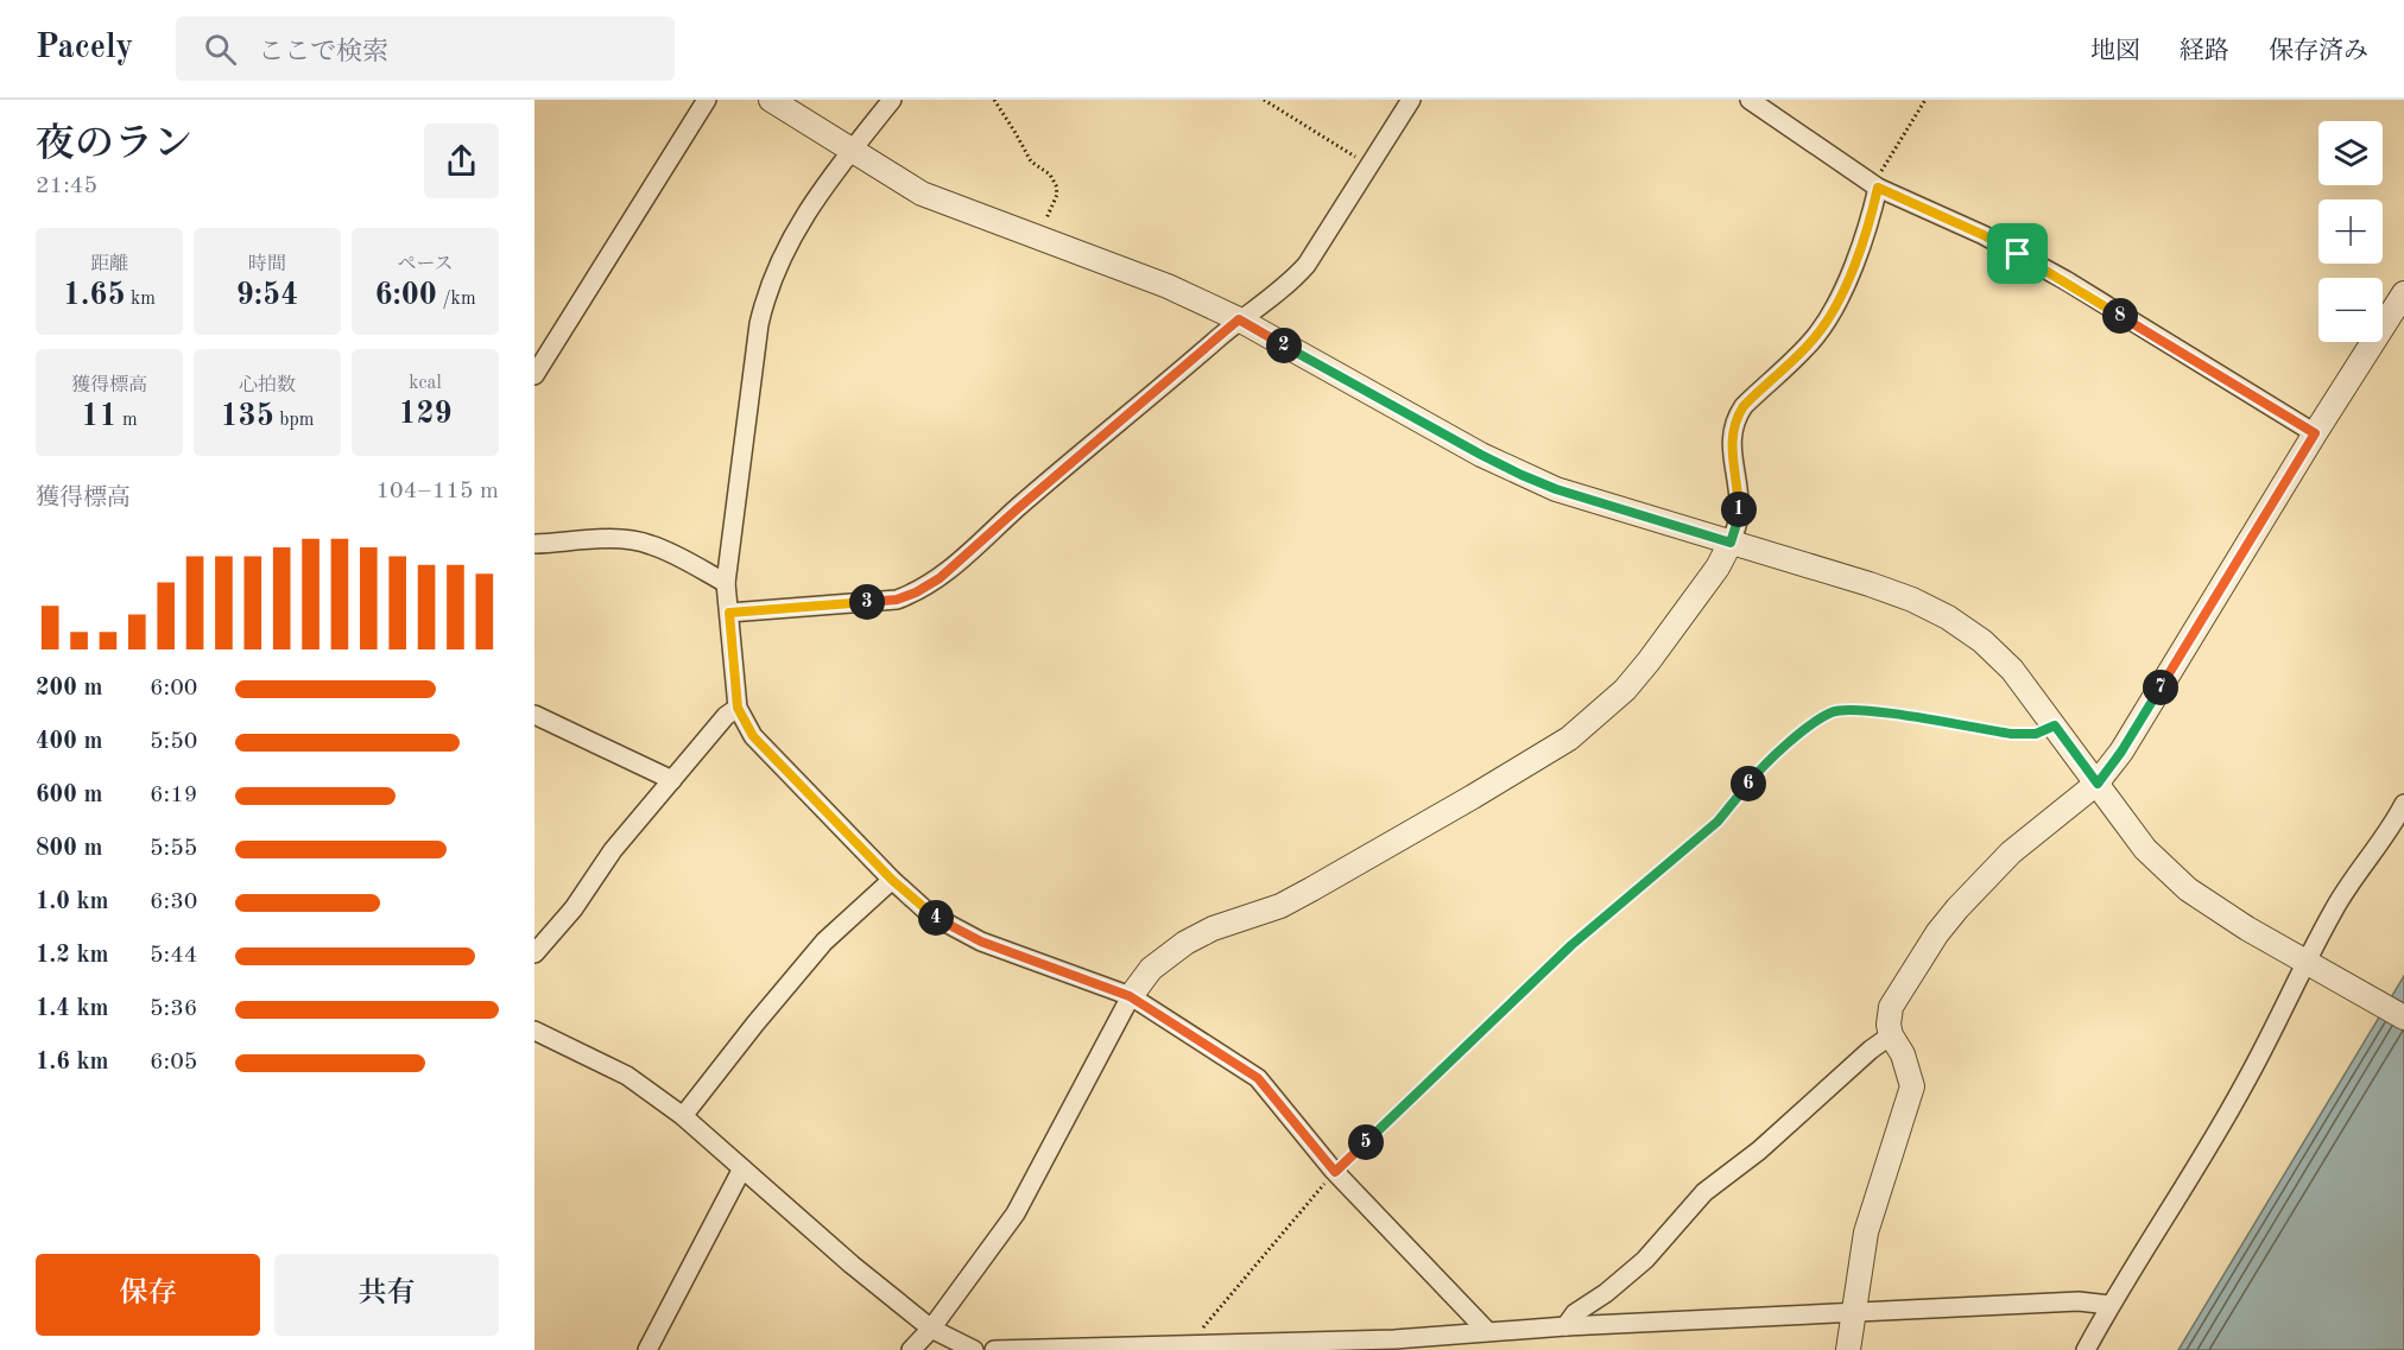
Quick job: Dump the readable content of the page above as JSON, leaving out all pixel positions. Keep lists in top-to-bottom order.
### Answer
{
  "page": {
    "header": "Pacely",
    "search": "ここで検索",
    "nav": ["地図", "経路", "保存済み"],
    "heading": ["夜のラン", "21:45"],
    "map_buttons": ["+", "−"],
    "stats": [
      ["距離", "1.65 km"],
      ["時間", "9:54"],
      ["ペース", "6:00 /km"],
      ["獲得標高", "11 m"],
      ["心拍数", "135 bpm"],
      ["kcal", "129"]
    ],
    "pins": [
      "8",
      "2",
      "1",
      "3",
      "7",
      "6",
      "4",
      "5"
    ],
    "chart": ["獲得標高", "104–115 m"],
    "list": [
      {
        "name": "200 m",
        "note": "6:00"
      },
      {
        "name": "400 m",
        "note": "5:50"
      },
      {
        "name": "600 m",
        "note": "6:19"
      },
      {
        "name": "800 m",
        "note": "5:55"
      },
      {
        "name": "1.0 km",
        "note": "6:30"
      },
      {
        "name": "1.2 km",
        "note": "5:44"
      },
      {
        "name": "1.4 km",
        "note": "5:36"
      },
      {
        "name": "1.6 km",
        "note": "6:05"
      }
    ],
    "buttons": ["保存", "共有"]
  }
}
